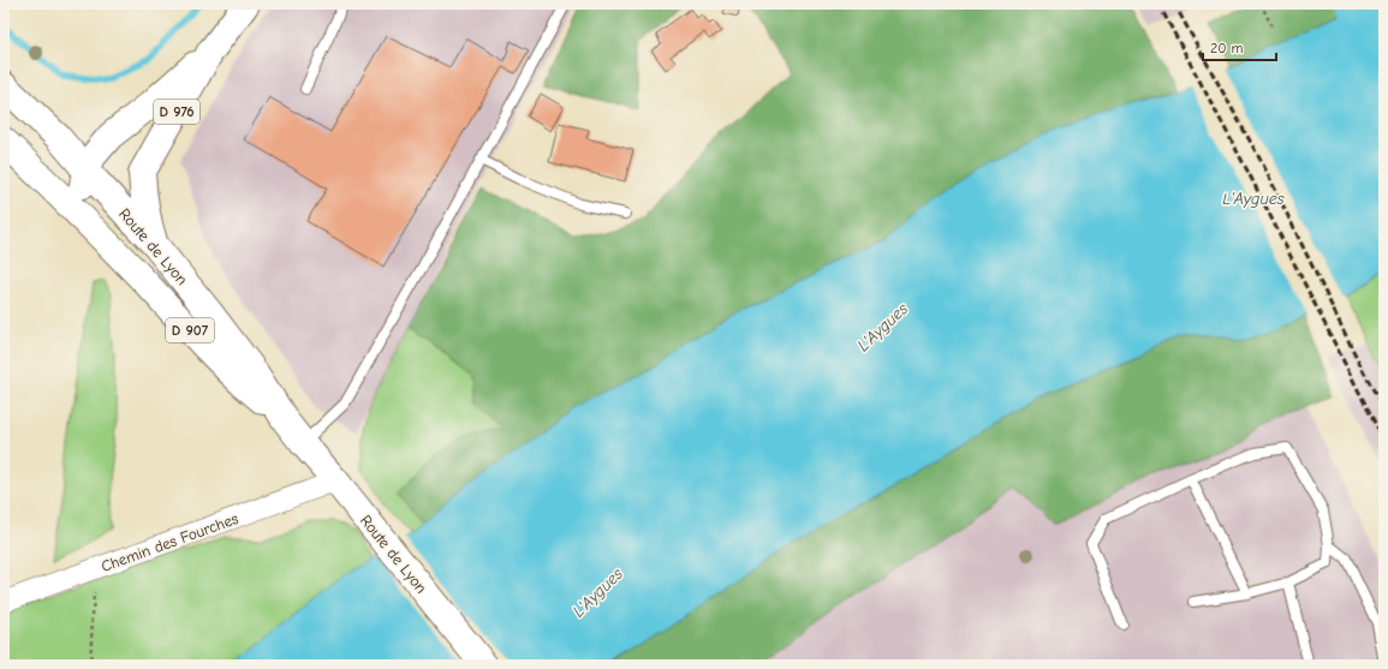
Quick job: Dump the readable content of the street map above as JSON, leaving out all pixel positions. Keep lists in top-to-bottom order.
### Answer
{
  "streets": {
    "main road": ["D 976", "Route de Lyon", "D 907"],
    "street": ["Chemin des Fourches"]
  },
  "crossings": [
    ["D 976", "Route de Lyon"],
    ["Route de Lyon", "Chemin des Fourches"]
  ],
  "water": ["L'Aygues"],
  "scale_bar": "20 m"
}
